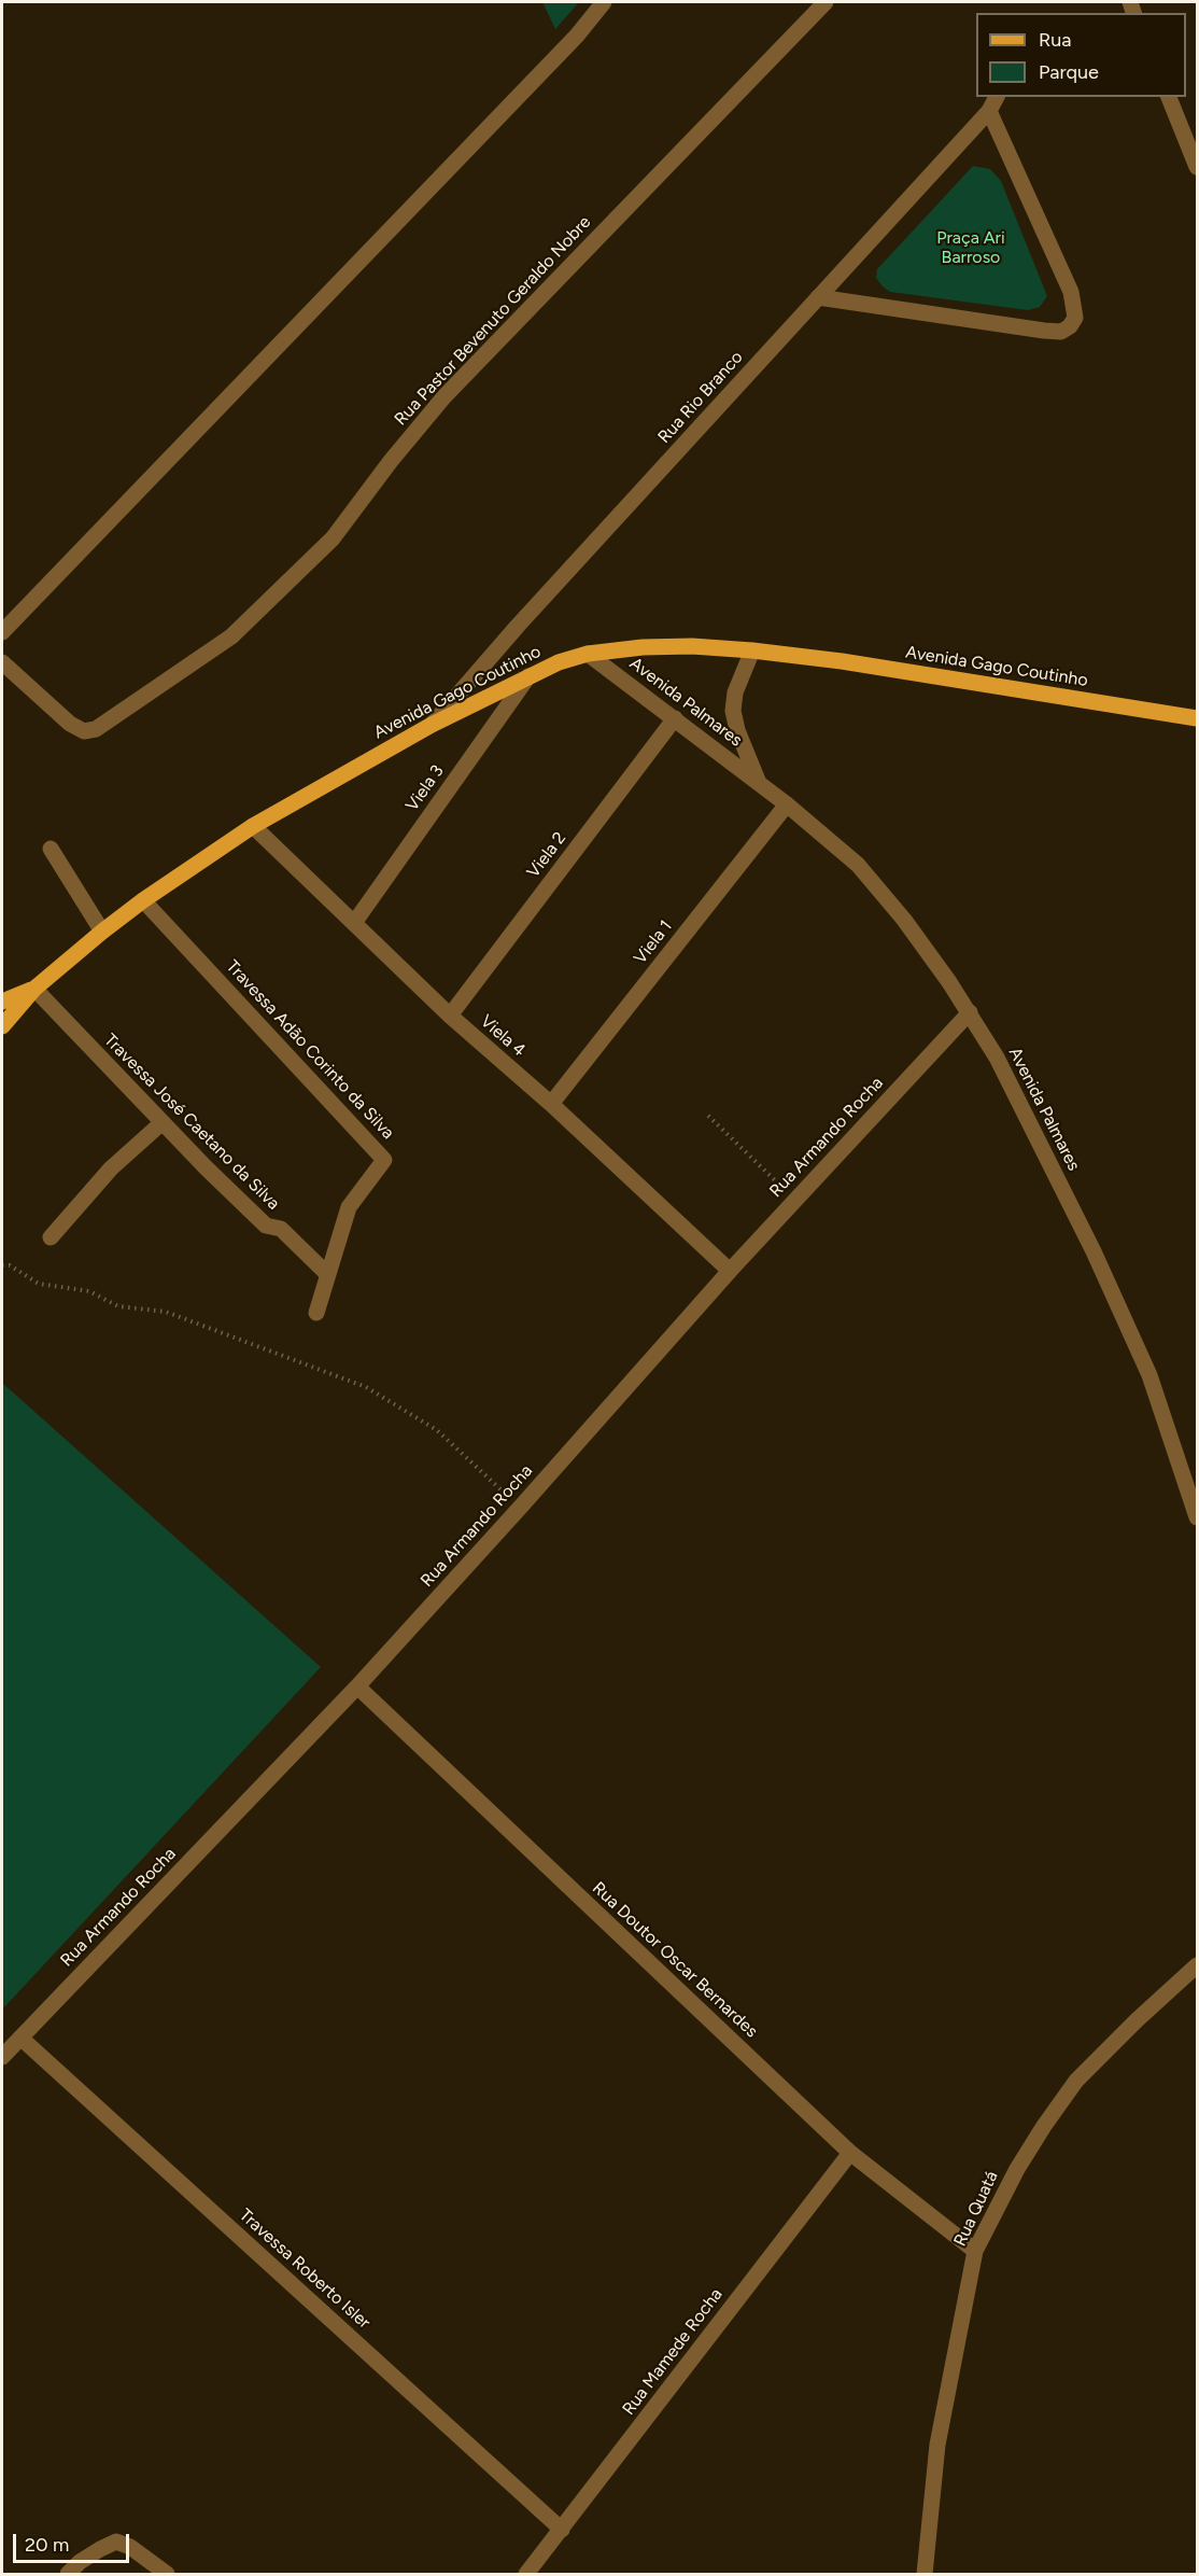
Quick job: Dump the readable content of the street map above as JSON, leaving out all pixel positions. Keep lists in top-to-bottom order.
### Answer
{
  "streets": {
    "main road": ["Avenida Gago Coutinho"],
    "street": [
      "Rua Pastor Bevenuto Geraldo Nobre",
      "Rua Rio Branco",
      "Avenida Palmares",
      "Viela 3",
      "Viela 2",
      "Viela 1",
      "Viela 4",
      "Travessa Adão Corinto da Silva",
      "Travessa José Caetano da Silva",
      "Rua Armando Rocha",
      "Rua Doutor Oscar Bernardes",
      "Rua Quatá",
      "Travessa Roberto Isler",
      "Rua Mamede Rocha"
    ]
  },
  "crossings": [
    ["Rua Rio Branco", "Avenida Gago Coutinho"],
    ["Avenida Gago Coutinho", "Avenida Palmares"],
    ["Avenida Gago Coutinho", "Viela 3"],
    ["Avenida Gago Coutinho", "Viela 4"],
    ["Avenida Gago Coutinho", "Travessa Adão Corinto da Silva"],
    ["Avenida Gago Coutinho", "Travessa José Caetano da Silva"],
    ["Avenida Palmares", "Viela 2"],
    ["Avenida Palmares", "Viela 1"],
    ["Avenida Palmares", "Rua Armando Rocha"],
    ["Viela 3", "Viela 4"],
    ["Viela 2", "Viela 4"],
    ["Viela 1", "Viela 4"],
    ["Viela 4", "Rua Armando Rocha"],
    ["Travessa Adão Corinto da Silva", "Travessa José Caetano da Silva"],
    ["Rua Armando Rocha", "Rua Doutor Oscar Bernardes"],
    ["Rua Armando Rocha", "Travessa Roberto Isler"],
    ["Rua Doutor Oscar Bernardes", "Rua Quatá"],
    ["Rua Doutor Oscar Bernardes", "Rua Mamede Rocha"],
    ["Travessa Roberto Isler", "Rua Mamede Rocha"]
  ],
  "parks": ["Praça Ari Barroso"],
  "legend": ["Rua", "Parque"],
  "scale_bar": "20 m"
}
